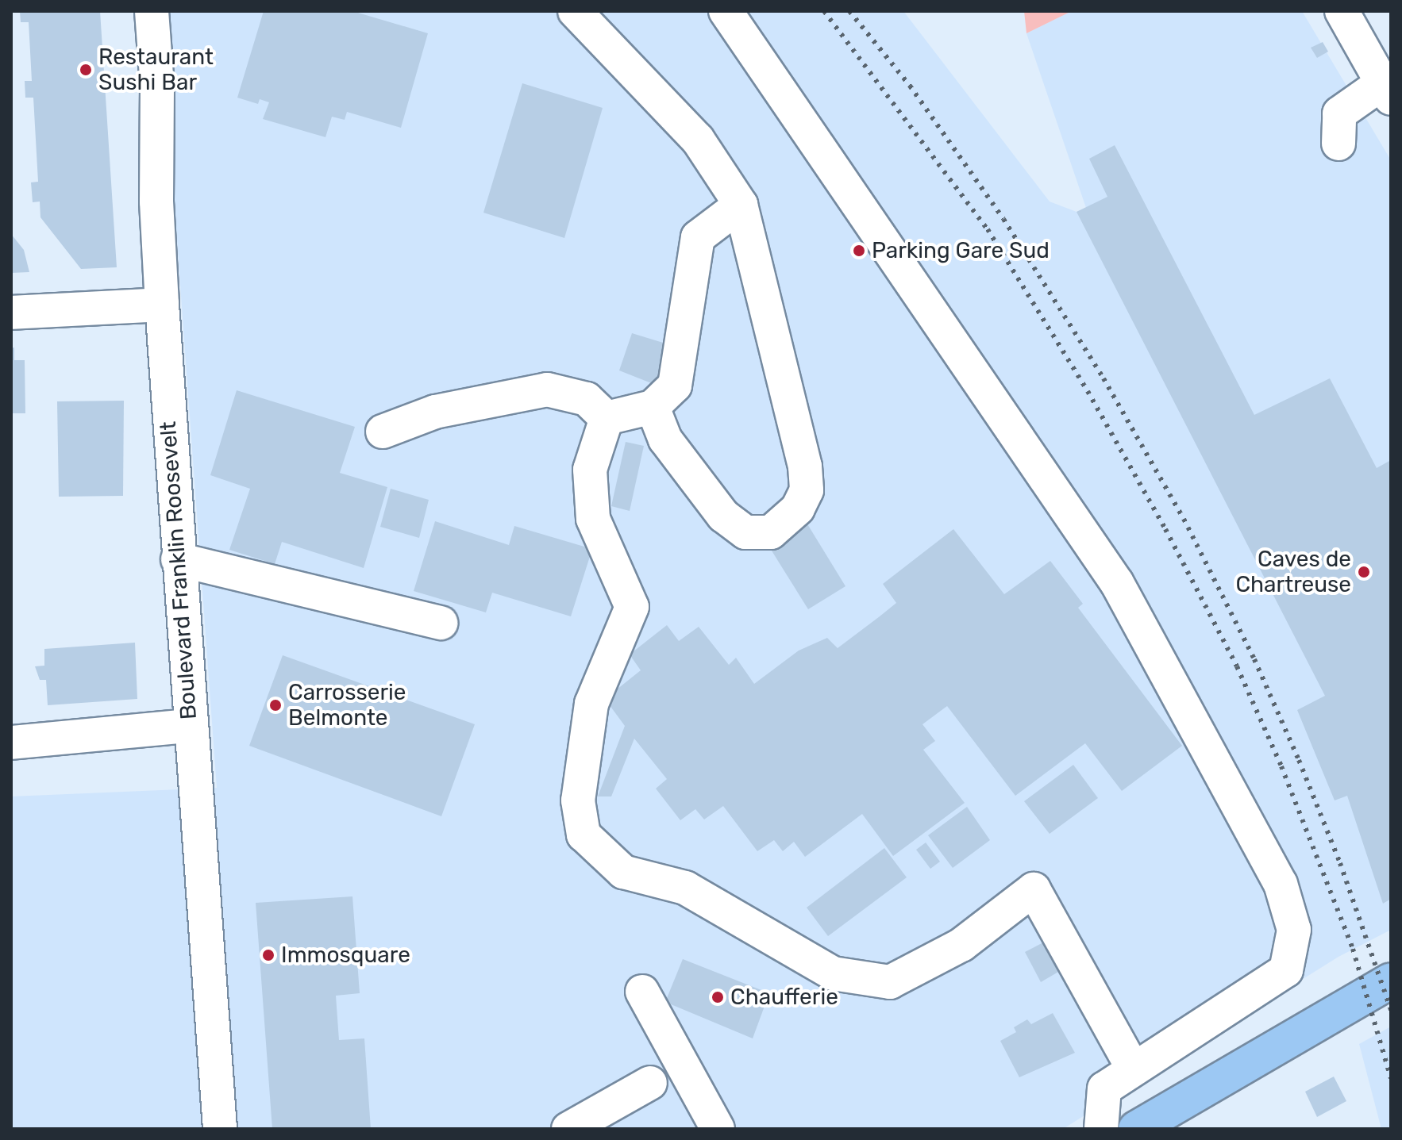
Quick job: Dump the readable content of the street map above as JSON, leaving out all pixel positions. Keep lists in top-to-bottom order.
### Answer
{
  "streets": {
    "street": ["Boulevard Franklin Roosevelt"]
  },
  "places": [
    "Restaurant Sushi Bar",
    "Parking Gare Sud",
    "Caves de Chartreuse",
    "Carrosserie Belmonte",
    "Immosquare",
    "Chaufferie"
  ]
}
